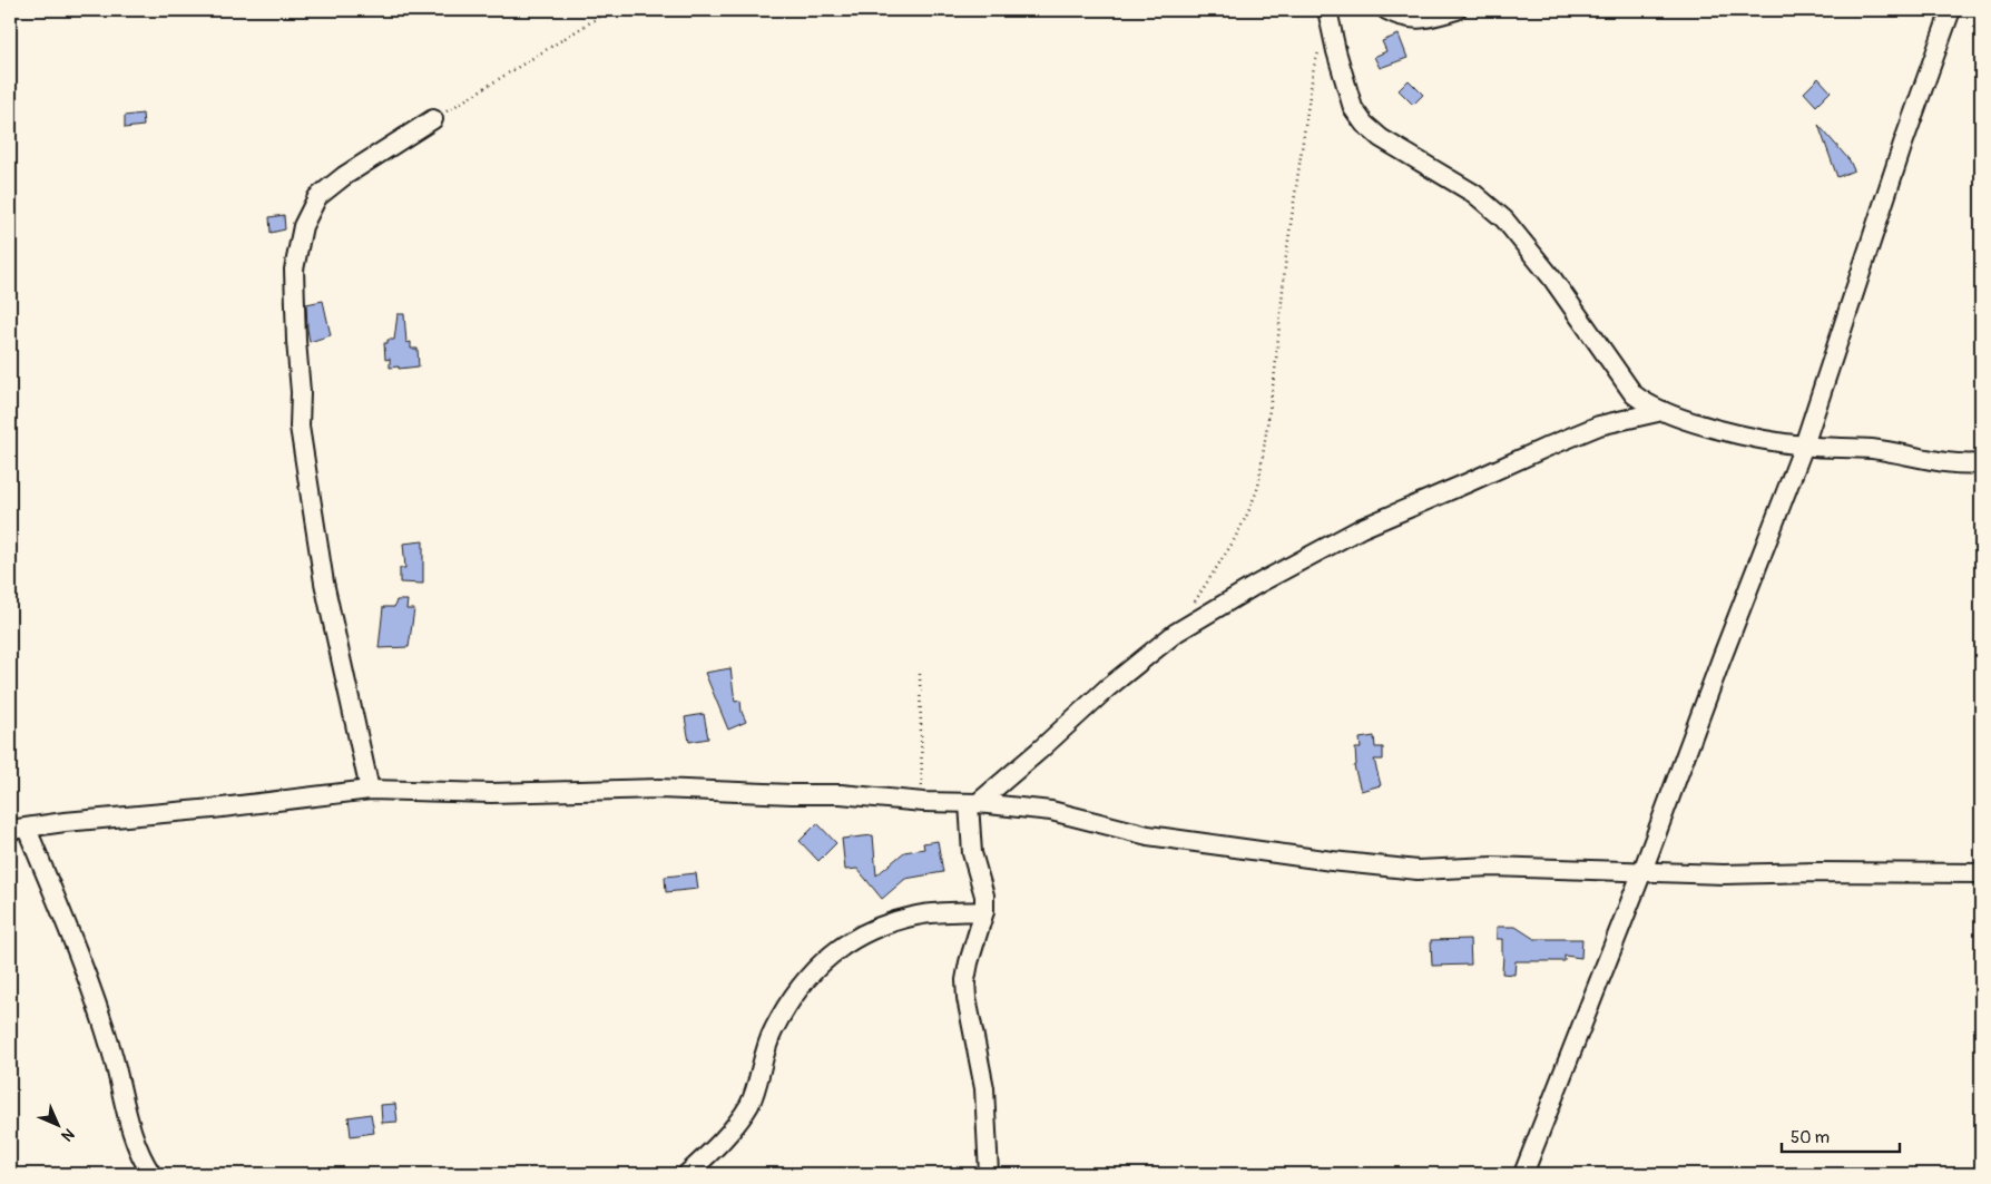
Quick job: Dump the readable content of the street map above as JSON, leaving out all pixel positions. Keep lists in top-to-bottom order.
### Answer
{
  "scale_bar": "50 m",
  "north": "bottom right"
}
